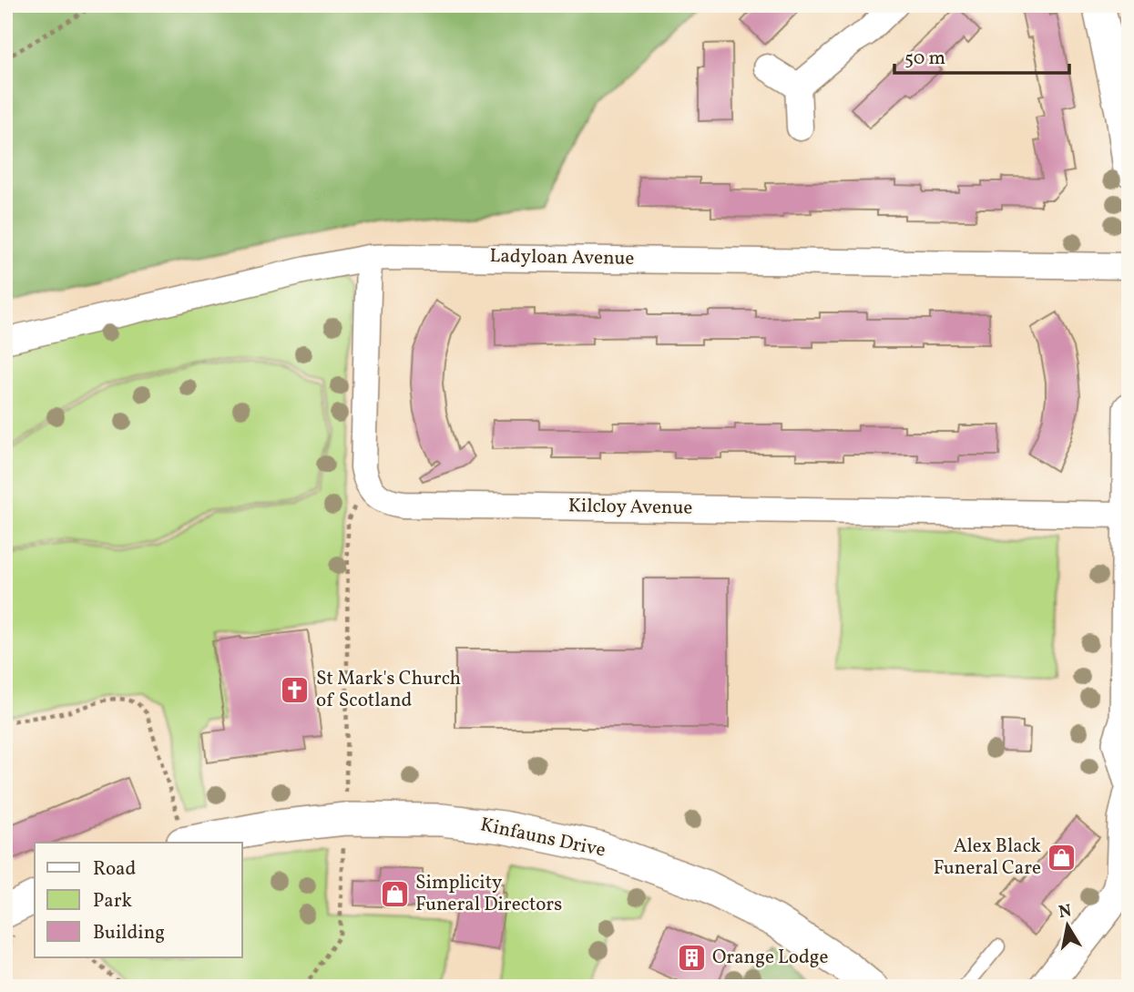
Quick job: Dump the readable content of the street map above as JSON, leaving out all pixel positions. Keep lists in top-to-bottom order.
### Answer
{
  "streets": {
    "street": ["Ladyloan Avenue", "Kilcloy Avenue", "Kinfauns Drive"]
  },
  "places": {
    "church": ["St Mark's Church of Scotland"],
    "shop": ["Alex Black Funeral Care", "Simplicity Funeral Directors"],
    "building": ["Orange Lodge"]
  },
  "legend": ["Road", "Park", "Building"],
  "scale_bar": "50 m",
  "north": "top"
}
